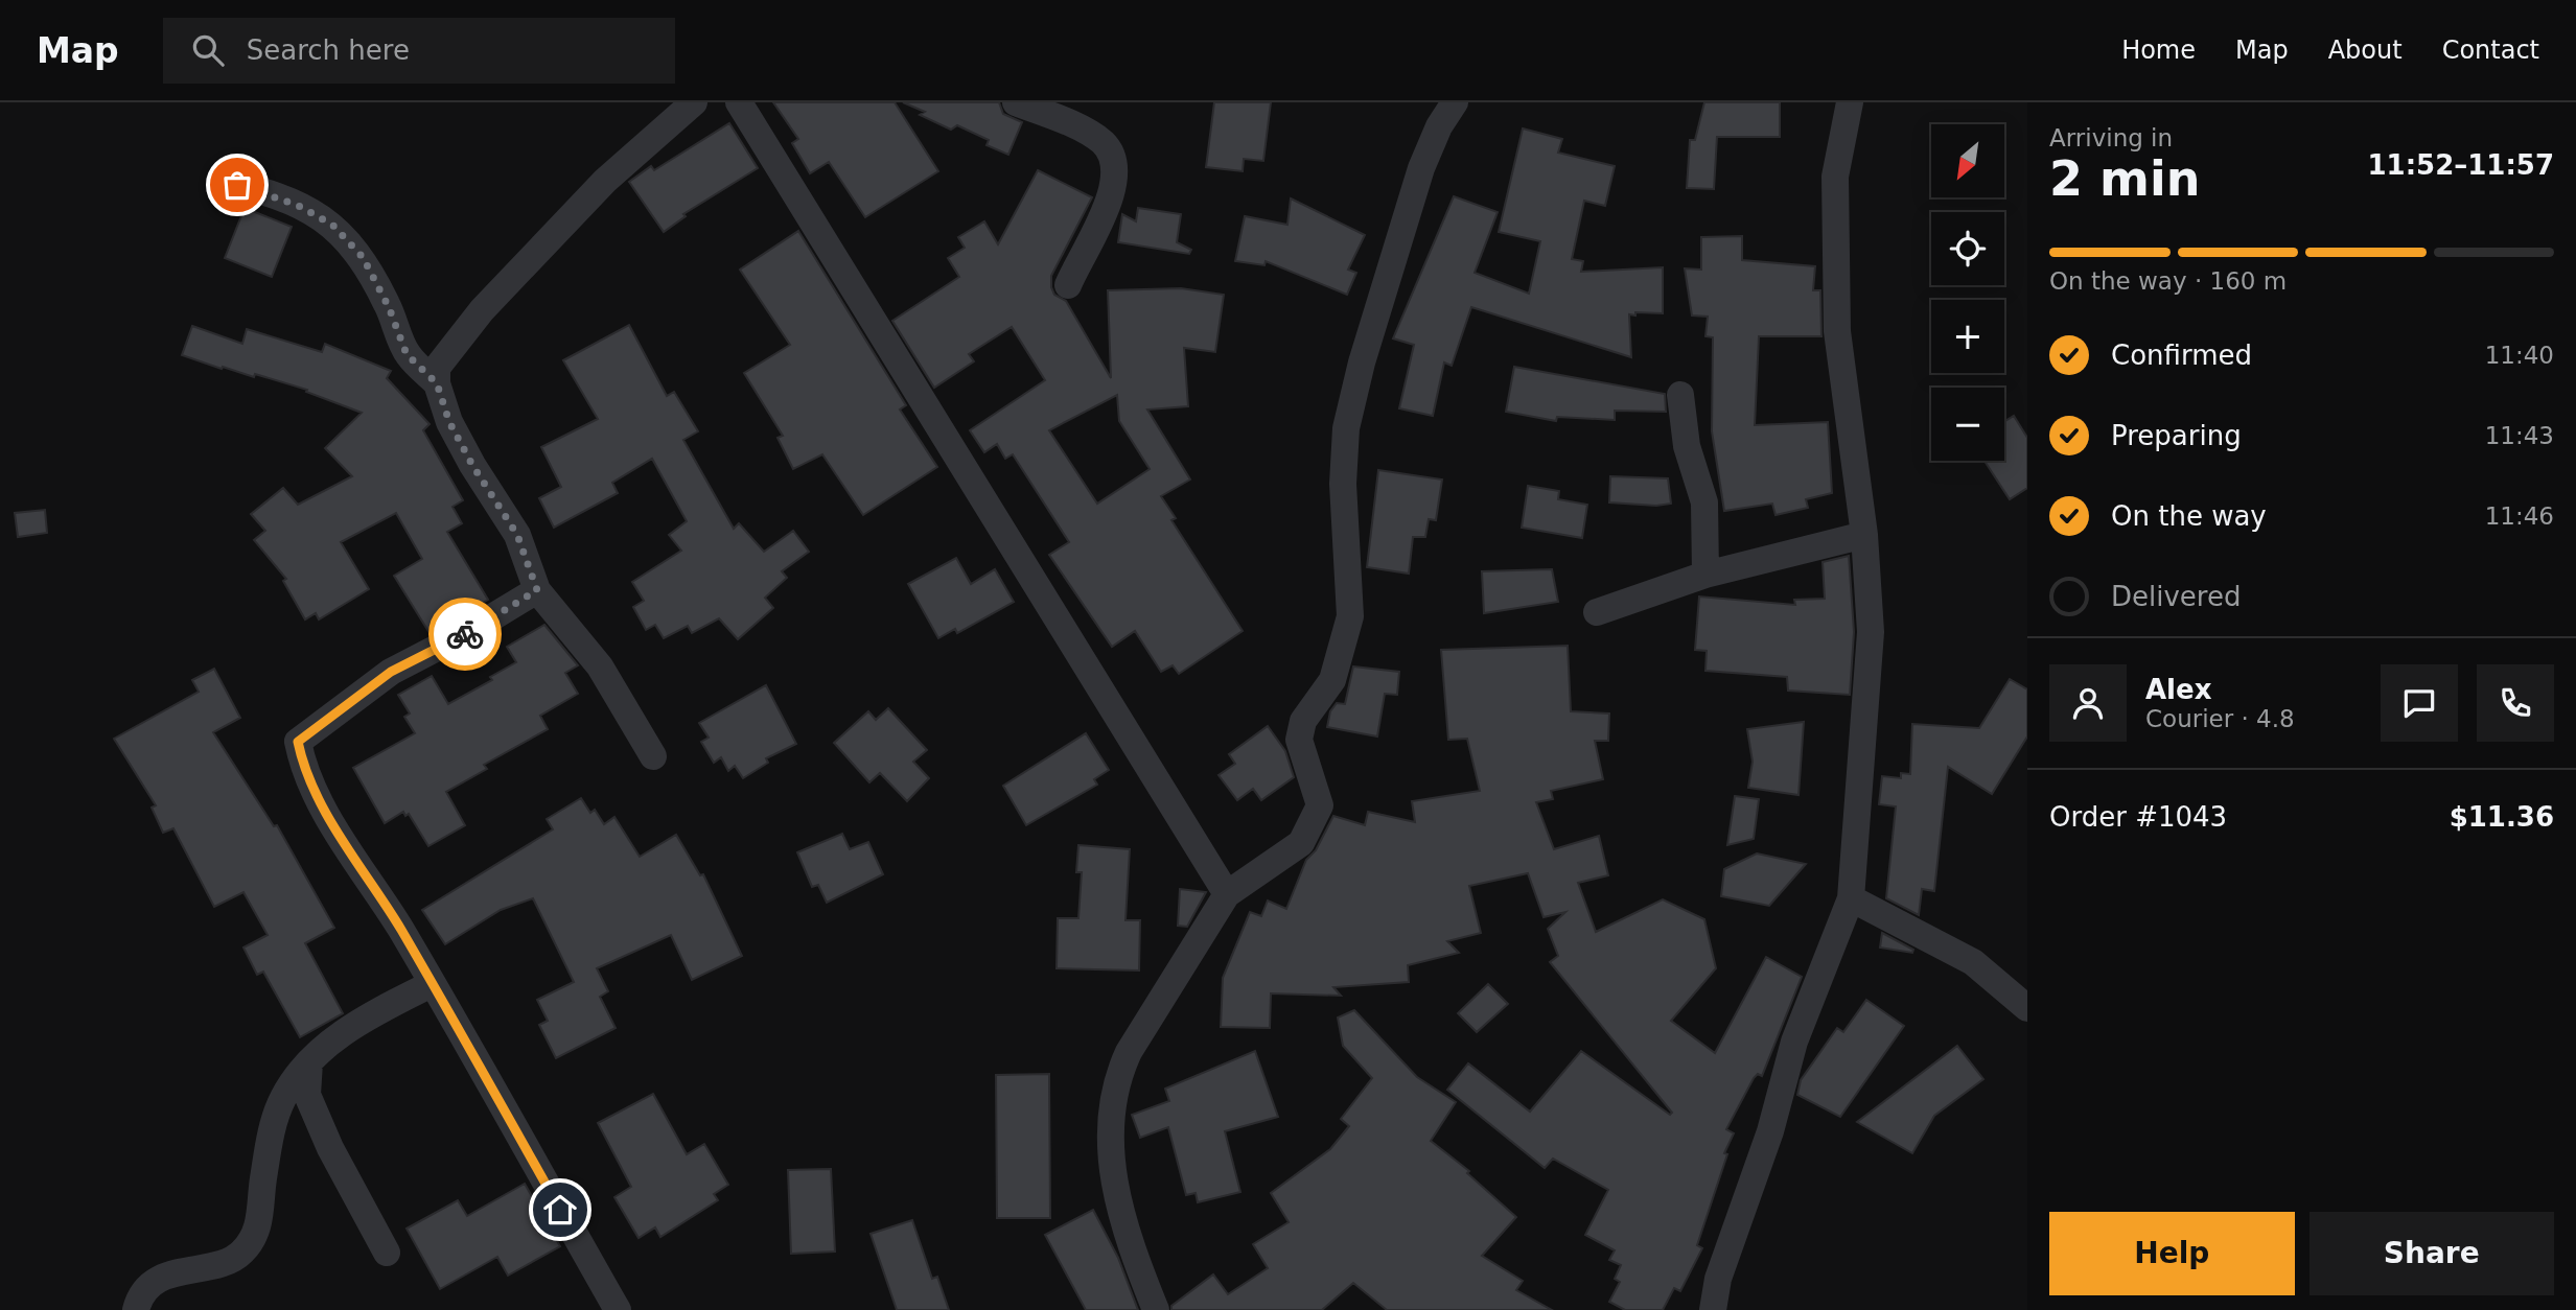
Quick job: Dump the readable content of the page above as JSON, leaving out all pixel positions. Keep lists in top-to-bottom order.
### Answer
{
  "north": "bottom left",
  "page": {
    "header": "Map",
    "search": "Search here",
    "nav": [
      "Home",
      "Map",
      "About",
      "Contact"
    ],
    "heading": ["2 min", "Arriving in", "11:52–11:57"],
    "panel": [
      "Alex",
      "Courier · 4.8",
      "Order #1043",
      "$11.36"
    ],
    "map_buttons": ["+", "−"],
    "bar": "On the way · 160 m",
    "list": [
      ["Confirmed", "11:40"],
      ["Preparing", "11:43"],
      ["On the way", "11:46"],
      "Delivered"
    ],
    "buttons": ["Help", "Share"]
  }
}
